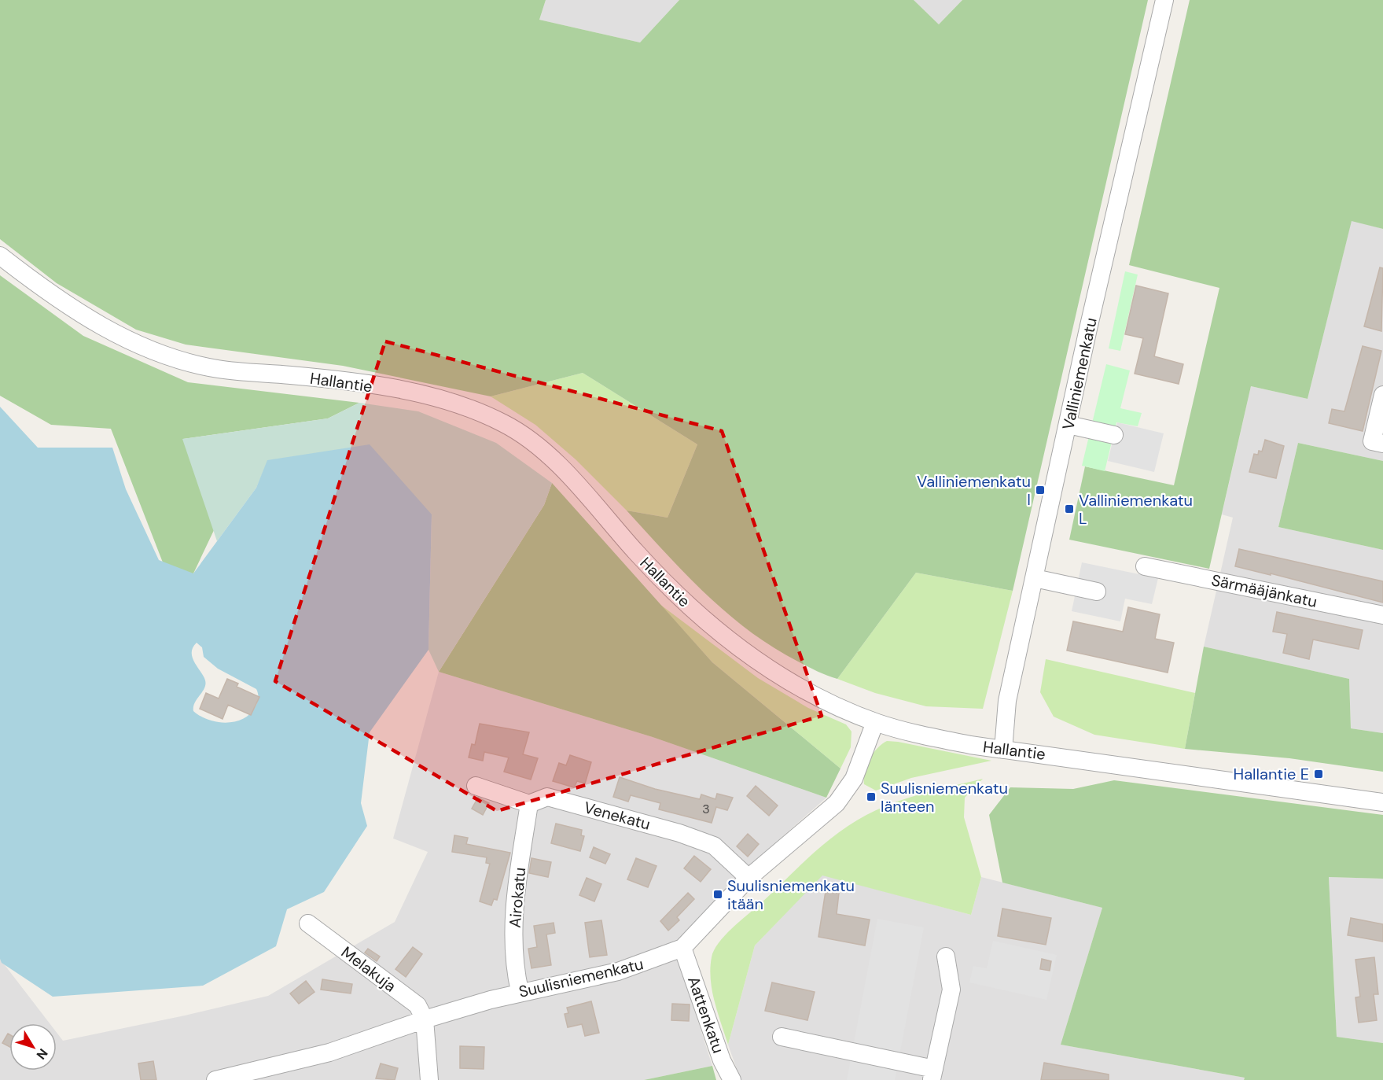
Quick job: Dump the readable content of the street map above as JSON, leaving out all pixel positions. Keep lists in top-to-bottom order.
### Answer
{
  "streets": {
    "street": [
      "Valliniemenkatu",
      "Hallantie",
      "Särmääjänkatu",
      "Venekatu",
      "Airokatu",
      "Melakuja",
      "Suulisniemenkatu",
      "Aattenkatu"
    ]
  },
  "crossings": [
    ["Valliniemenkatu", "Hallantie"],
    ["Hallantie", "Suulisniemenkatu"],
    ["Venekatu", "Airokatu"],
    ["Venekatu", "Suulisniemenkatu"],
    ["Airokatu", "Suulisniemenkatu"],
    ["Melakuja", "Suulisniemenkatu"],
    ["Suulisniemenkatu", "Aattenkatu"]
  ],
  "places": {
    "transit": [
      "Valliniemenkatu I",
      "Valliniemenkatu L",
      "Hallantie E",
      "Suulisniemenkatu länteen",
      "Suulisniemenkatu itään"
    ]
  },
  "house_numbers": ["3"],
  "north": "bottom right"
}
